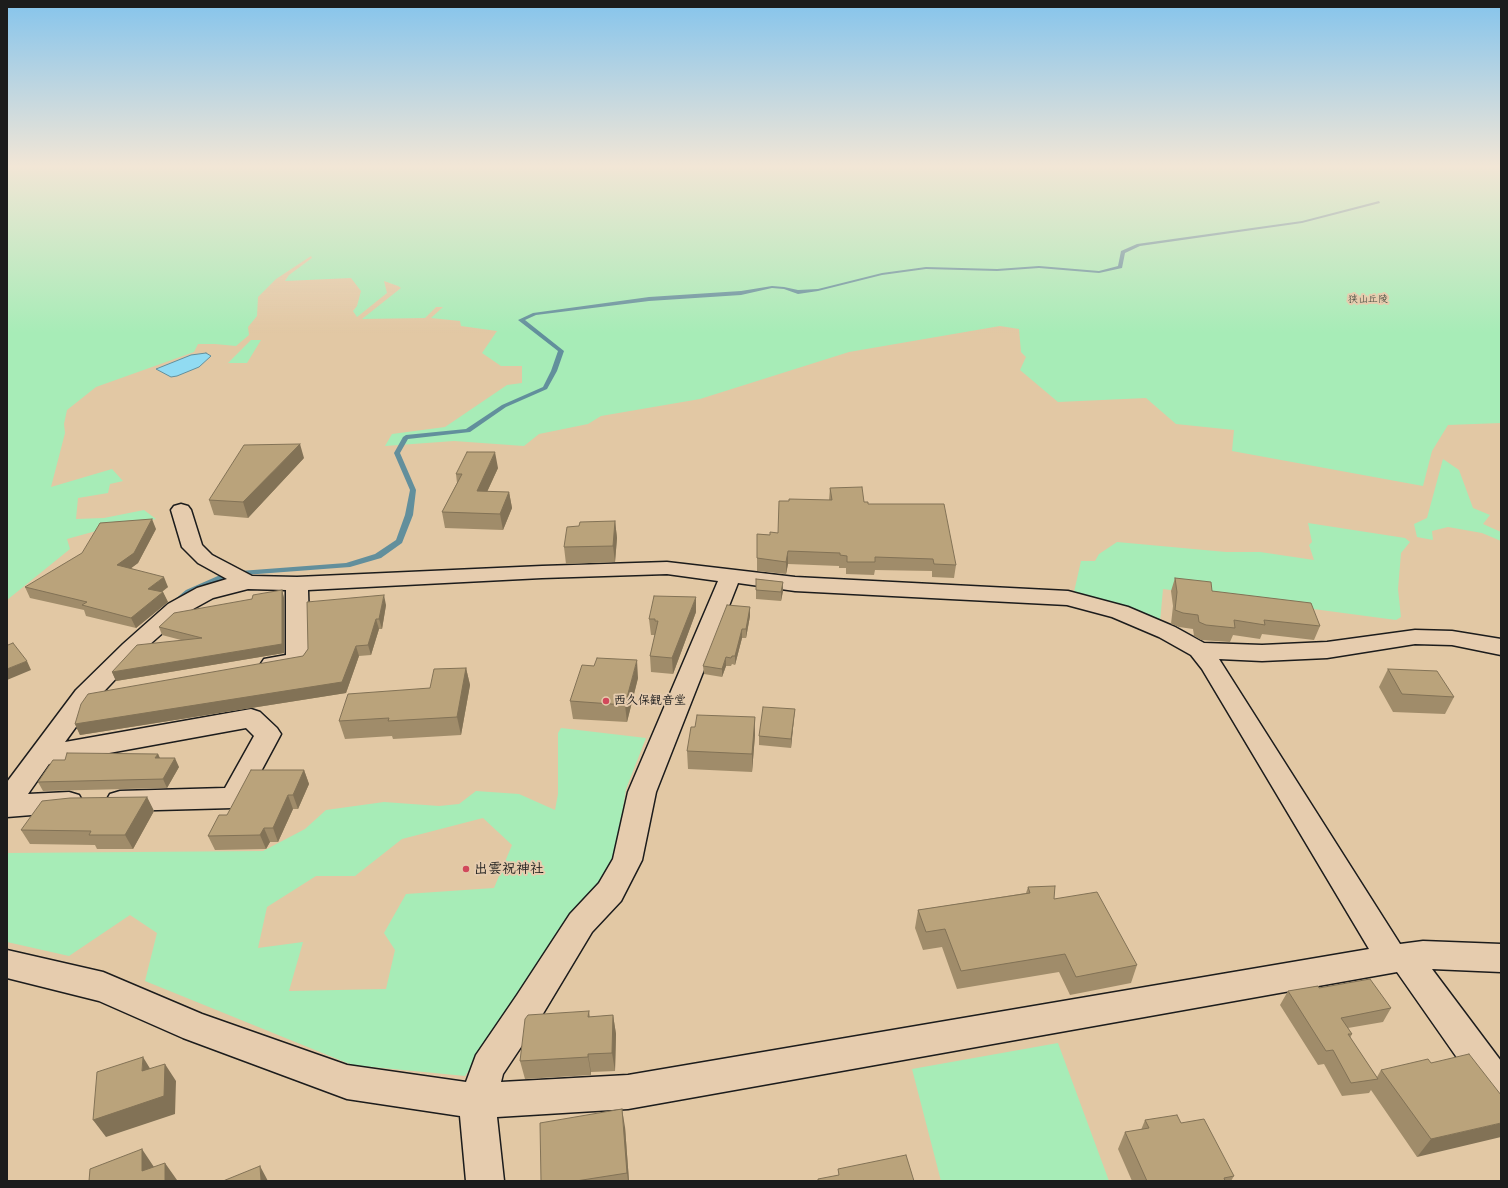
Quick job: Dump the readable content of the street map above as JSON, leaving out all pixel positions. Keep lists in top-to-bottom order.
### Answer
{
  "parks": ["狭山丘陵"],
  "places": ["西久保観音堂", "出雲祝神社"]
}
